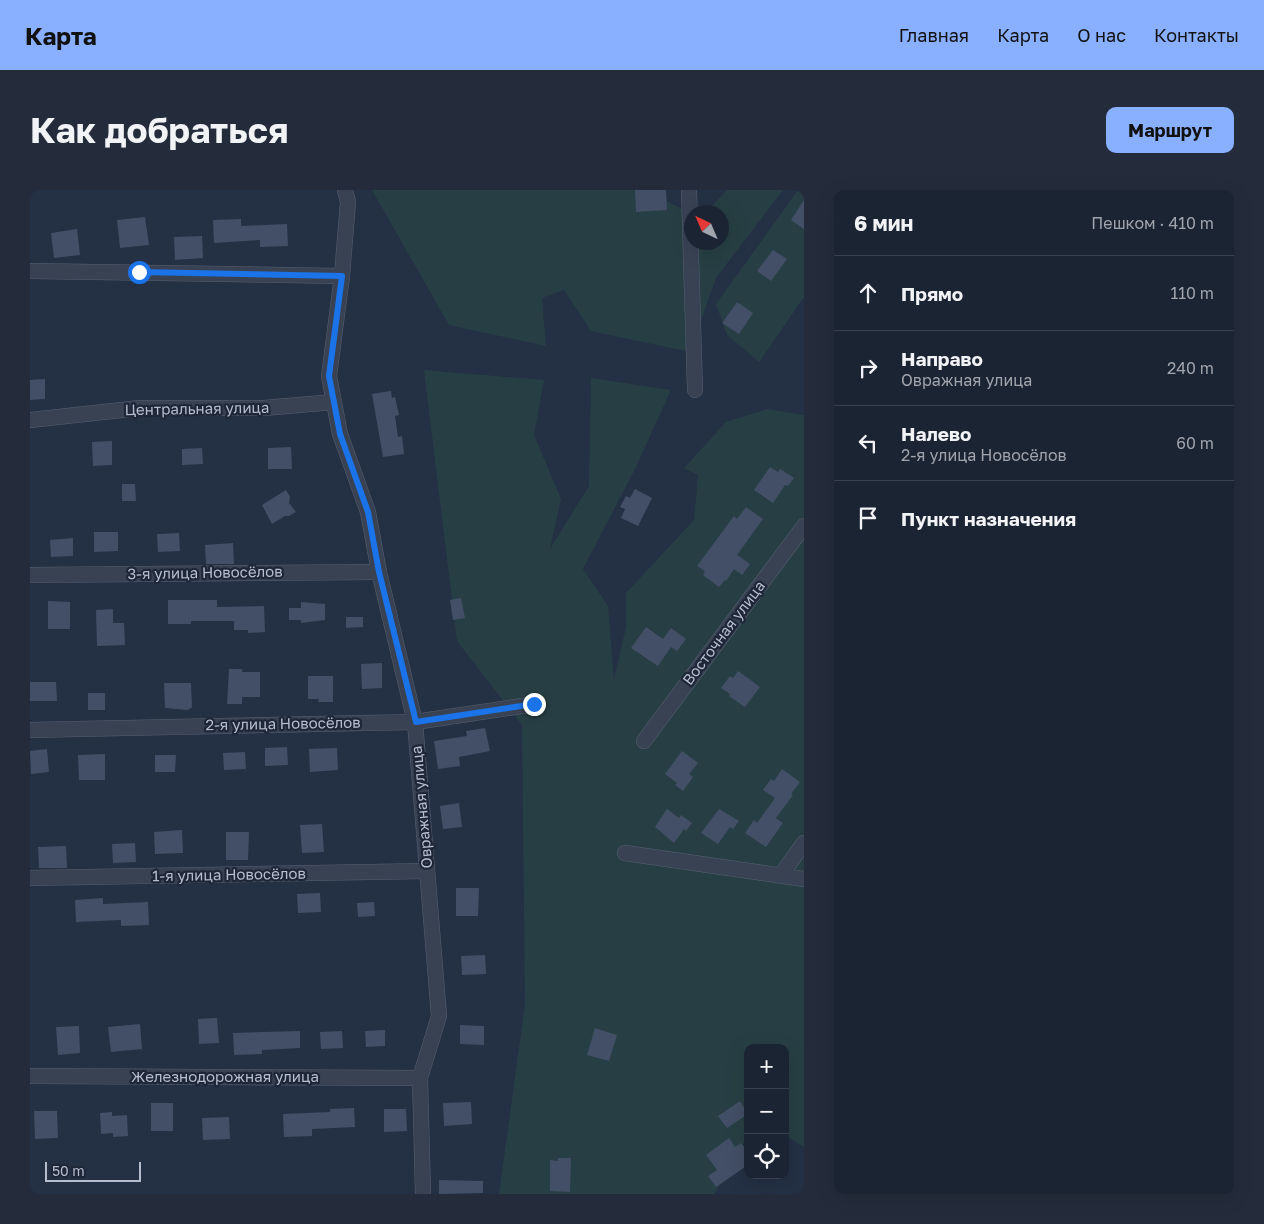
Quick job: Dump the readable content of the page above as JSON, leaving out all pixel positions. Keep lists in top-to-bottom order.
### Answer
{
  "streets": {
    "street": [
      "Центральная улица",
      "3-я улица Новосёлов",
      "Восточная улица",
      "2-я улица Новосёлов",
      "Овражная улица",
      "1-я улица Новосёлов",
      "Железнодорожная улица"
    ]
  },
  "crossings": [
    ["Центральная улица", "Овражная улица"],
    ["3-я улица Новосёлов", "Овражная улица"],
    ["2-я улица Новосёлов", "Овражная улица"],
    ["Овражная улица", "1-я улица Новосёлов"],
    ["Овражная улица", "Железнодорожная улица"]
  ],
  "scale_bar": "50 m",
  "north": "top left",
  "page": {
    "header": "Карта",
    "nav": [
      "Главная",
      "Карта",
      "О нас",
      "Контакты"
    ],
    "buttons": "Маршрут",
    "title": "Как добраться",
    "heading": ["6 мин", "Пешком · 410 m"],
    "list": [
      ["Прямо", "110 m"],
      ["Направо", "Овражная улица", "240 m"],
      ["Налево", "2-я улица Новосёлов", "60 m"],
      "Пункт назначения"
    ],
    "map_buttons": ["+", "−"],
    "scale": "50 m"
  }
}
